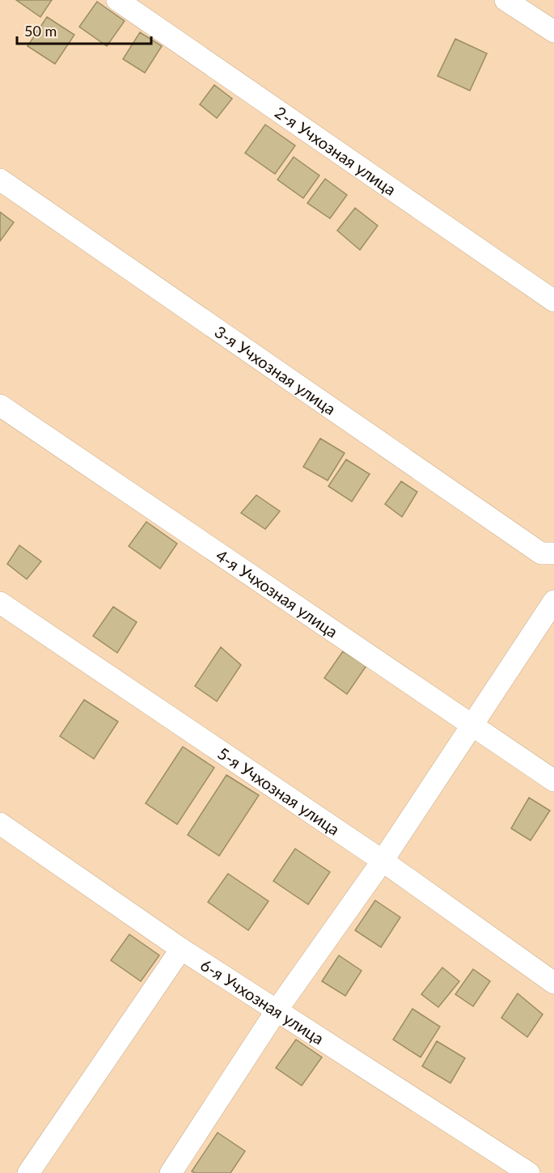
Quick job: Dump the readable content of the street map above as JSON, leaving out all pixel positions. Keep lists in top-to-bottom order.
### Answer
{
  "streets": {
    "street": [
      "2-я Учхозная улица",
      "3-я Учхозная улица",
      "4-я Учхозная улица",
      "5-я Учхозная улица",
      "6-я Учхозная улица"
    ]
  },
  "scale_bar": "50 m"
}
